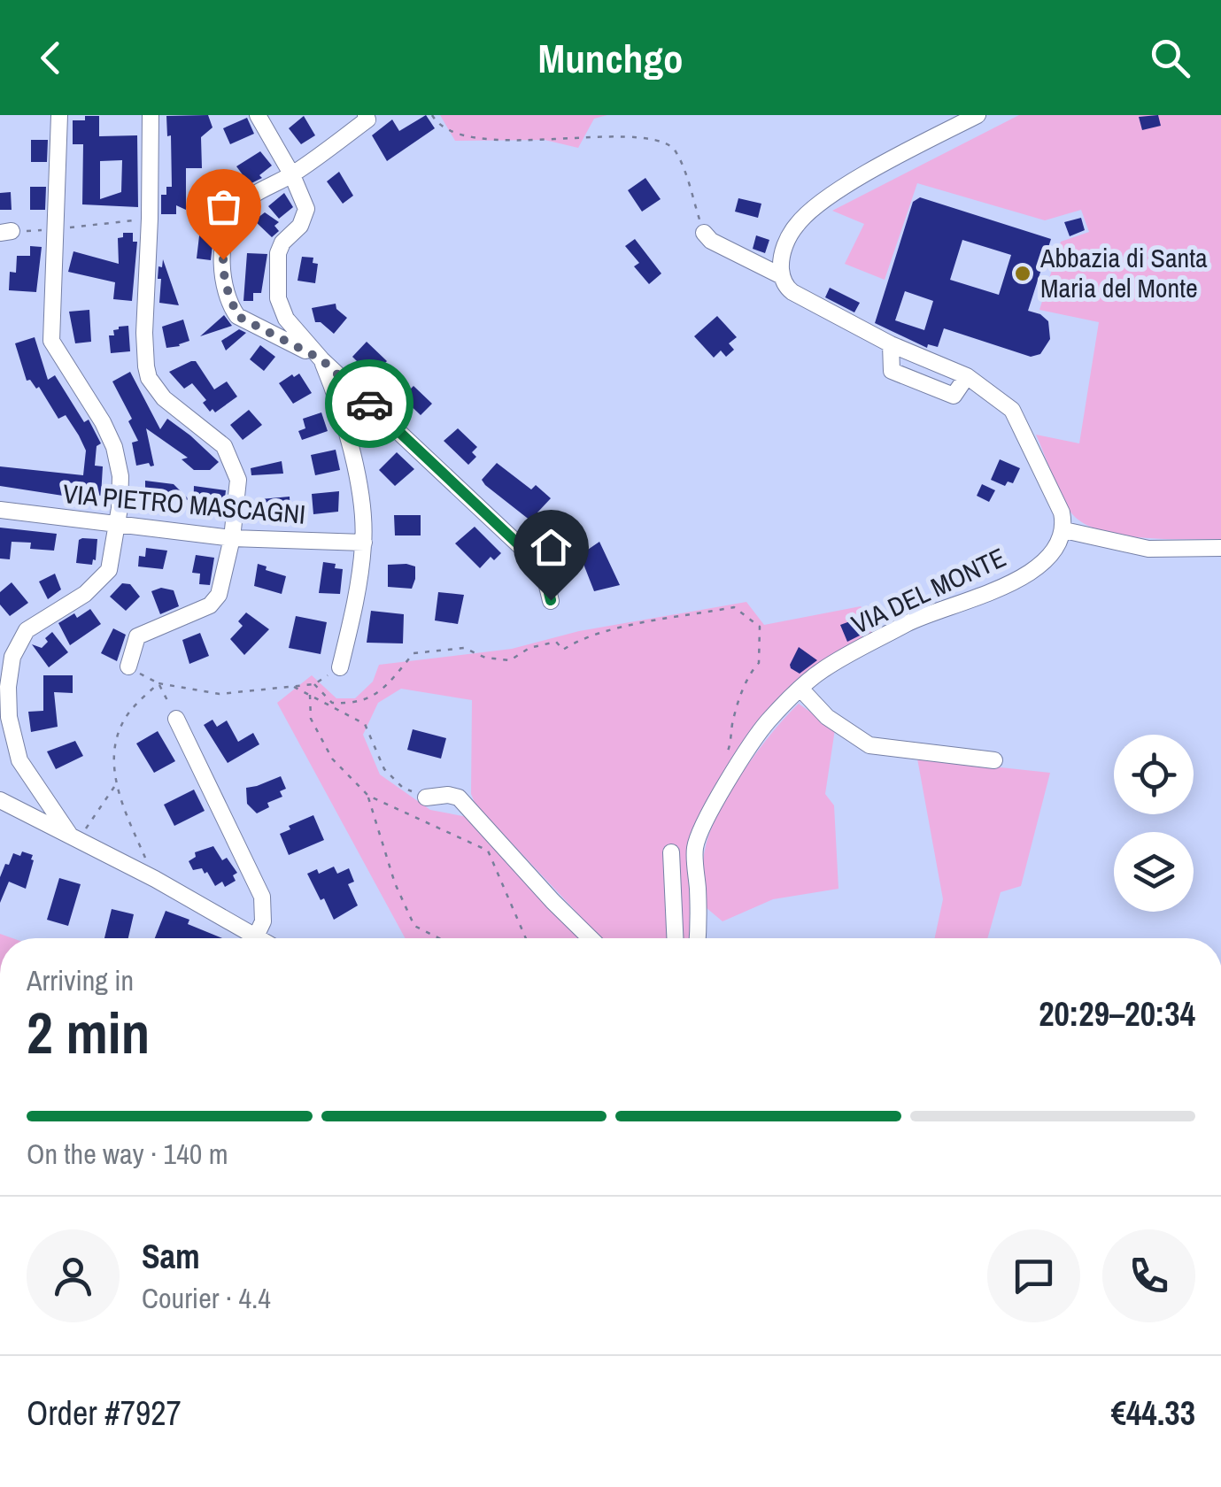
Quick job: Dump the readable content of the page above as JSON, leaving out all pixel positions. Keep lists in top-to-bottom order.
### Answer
{
  "streets": {
    "street": ["VIA PIETRO MASCAGNI", "VIA DEL MONTE"]
  },
  "places": ["Abbazia di Santa Maria del Monte"],
  "page": {
    "header": "Munchgo",
    "heading": ["2 min", "Arriving in", "20:29–20:34"],
    "panel": [
      "Sam",
      "Courier · 4.4",
      "Order #7927",
      "€44.33"
    ],
    "bar": "On the way · 140 m"
  }
}
